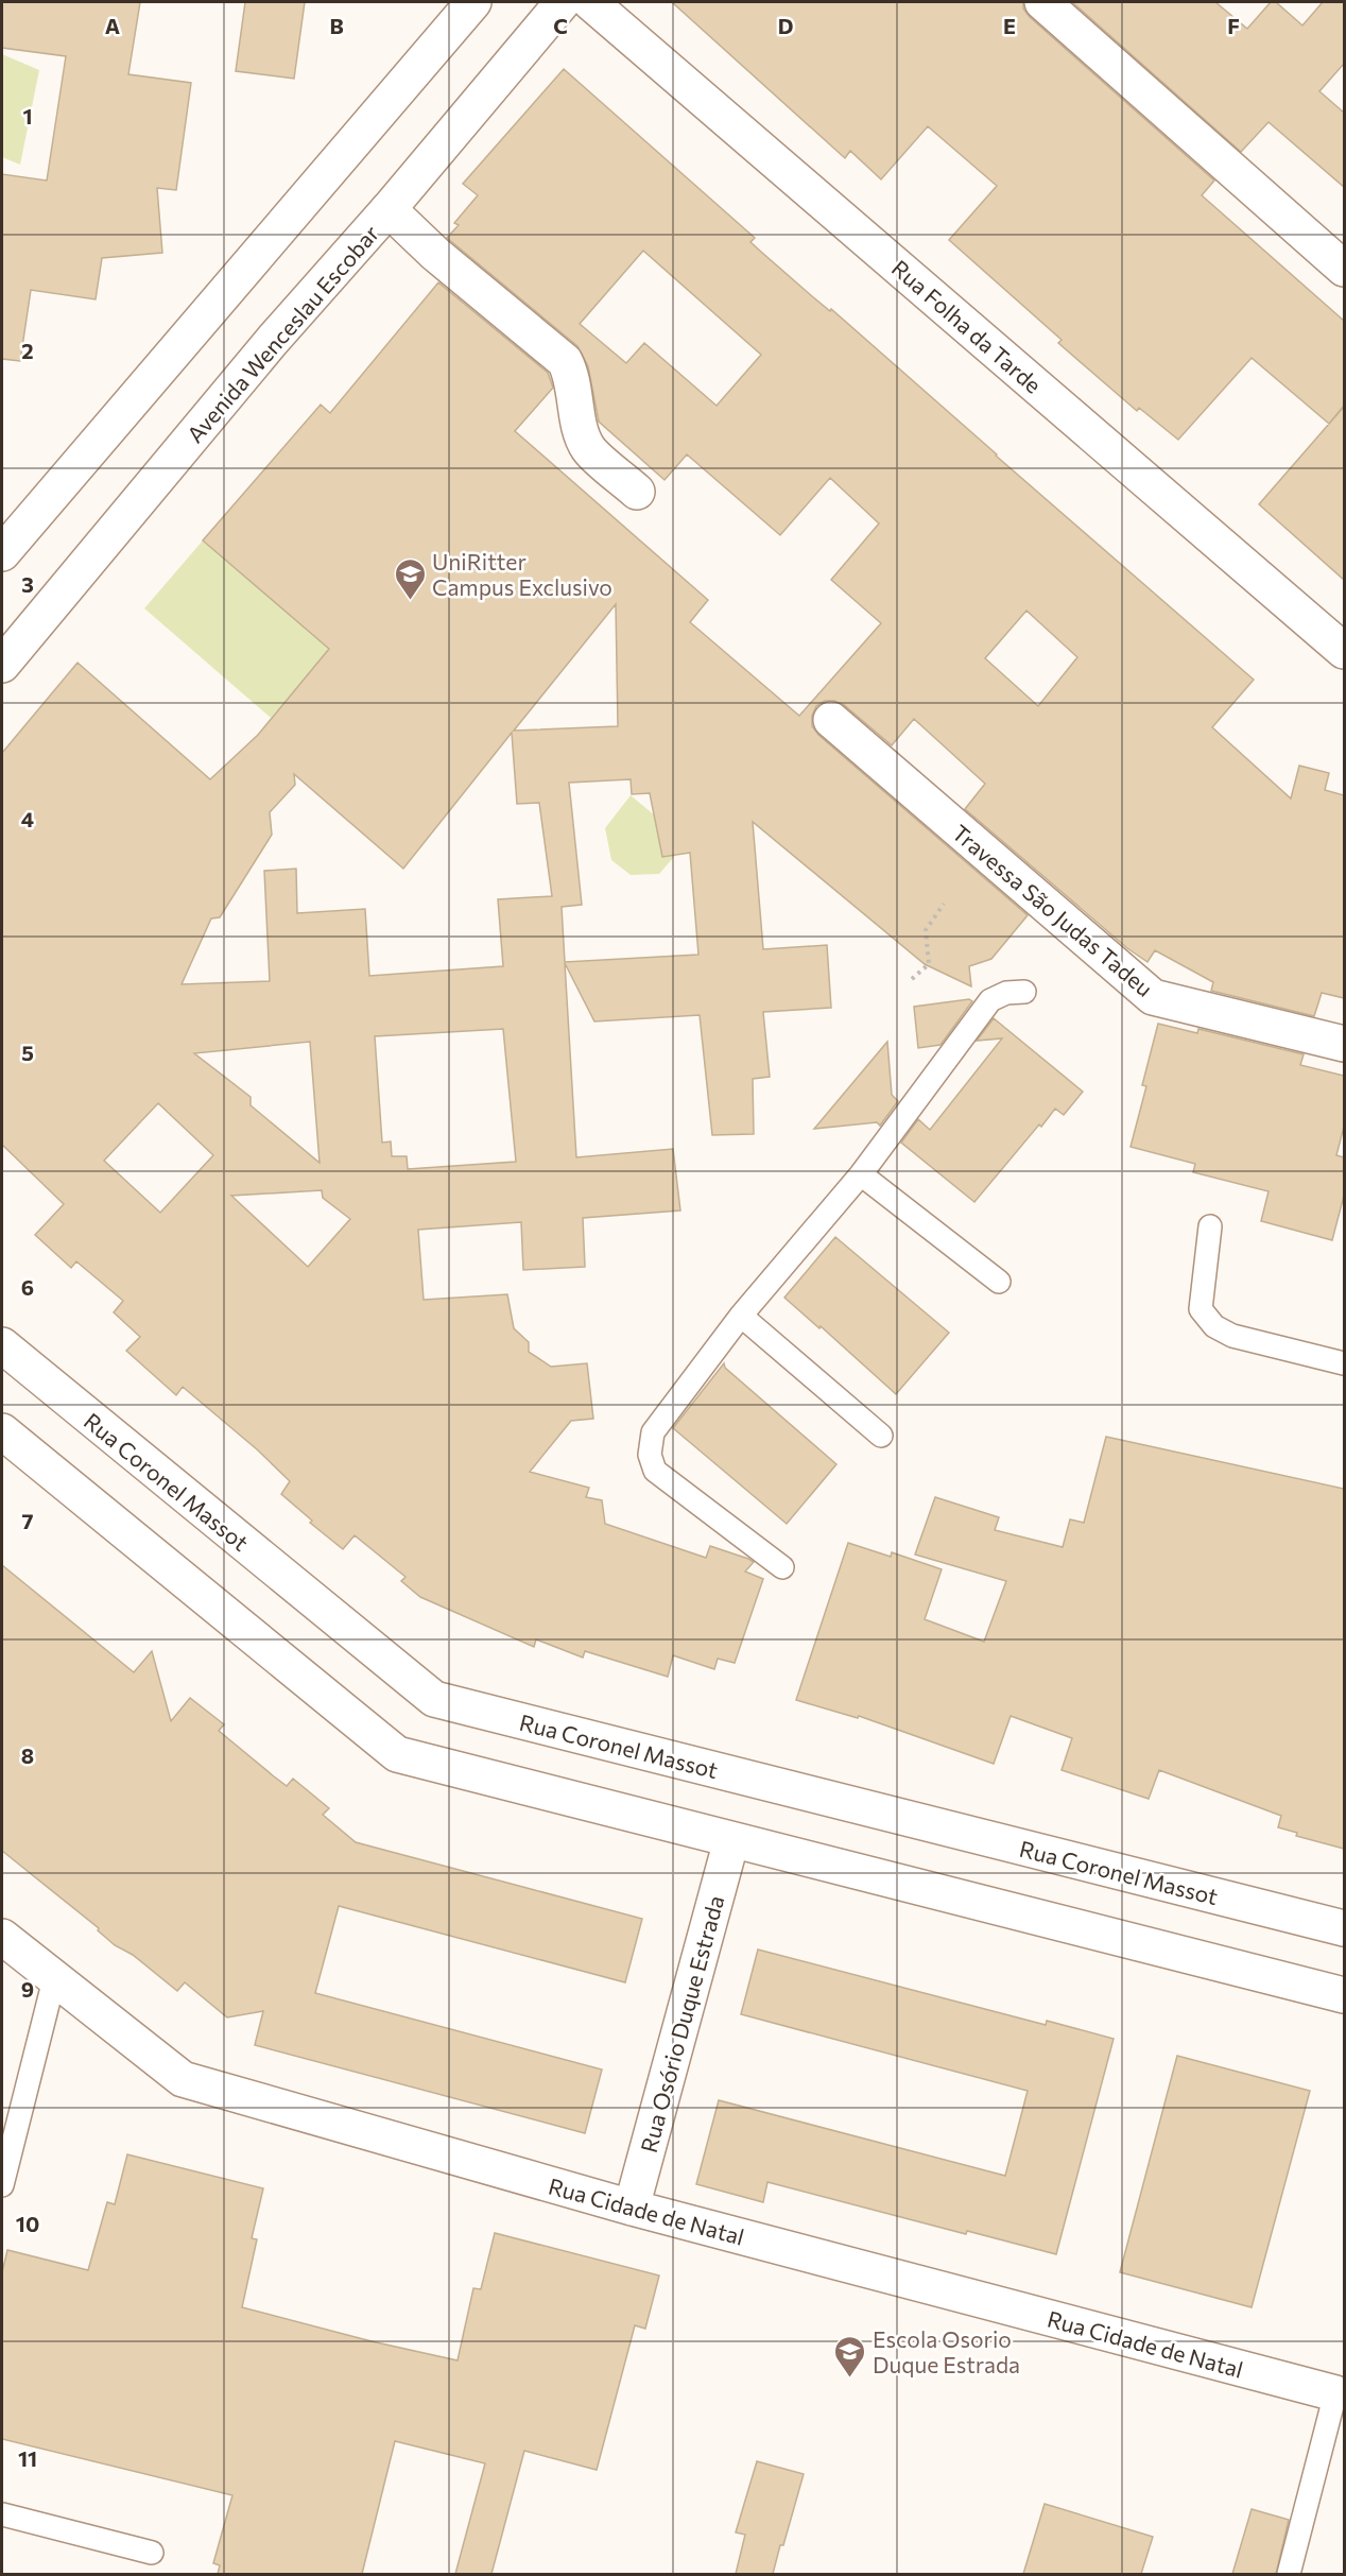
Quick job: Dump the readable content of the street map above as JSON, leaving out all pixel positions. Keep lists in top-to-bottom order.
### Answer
{
  "streets": {
    "street": [
      "Rua Folha da Tarde",
      "Avenida Wenceslau Escobar",
      "Travessa São Judas Tadeu",
      "Rua Coronel Massot",
      "Rua Osório Duque Estrada",
      "Rua Cidade de Natal"
    ]
  },
  "crossings": [
    ["Rua Osório Duque Estrada", "Rua Cidade de Natal"]
  ],
  "places": {
    "school or university": ["UniRitter Campus Exclusivo", "Escola Osorio Duque Estrada"]
  },
  "grid": {
    "columns": [
      "A",
      "B",
      "C",
      "D",
      "E",
      "F"
    ],
    "rows": [
      "1",
      "2",
      "3",
      "4",
      "5",
      "6",
      "7",
      "8",
      "9",
      "10",
      "11"
    ]
  }
}
